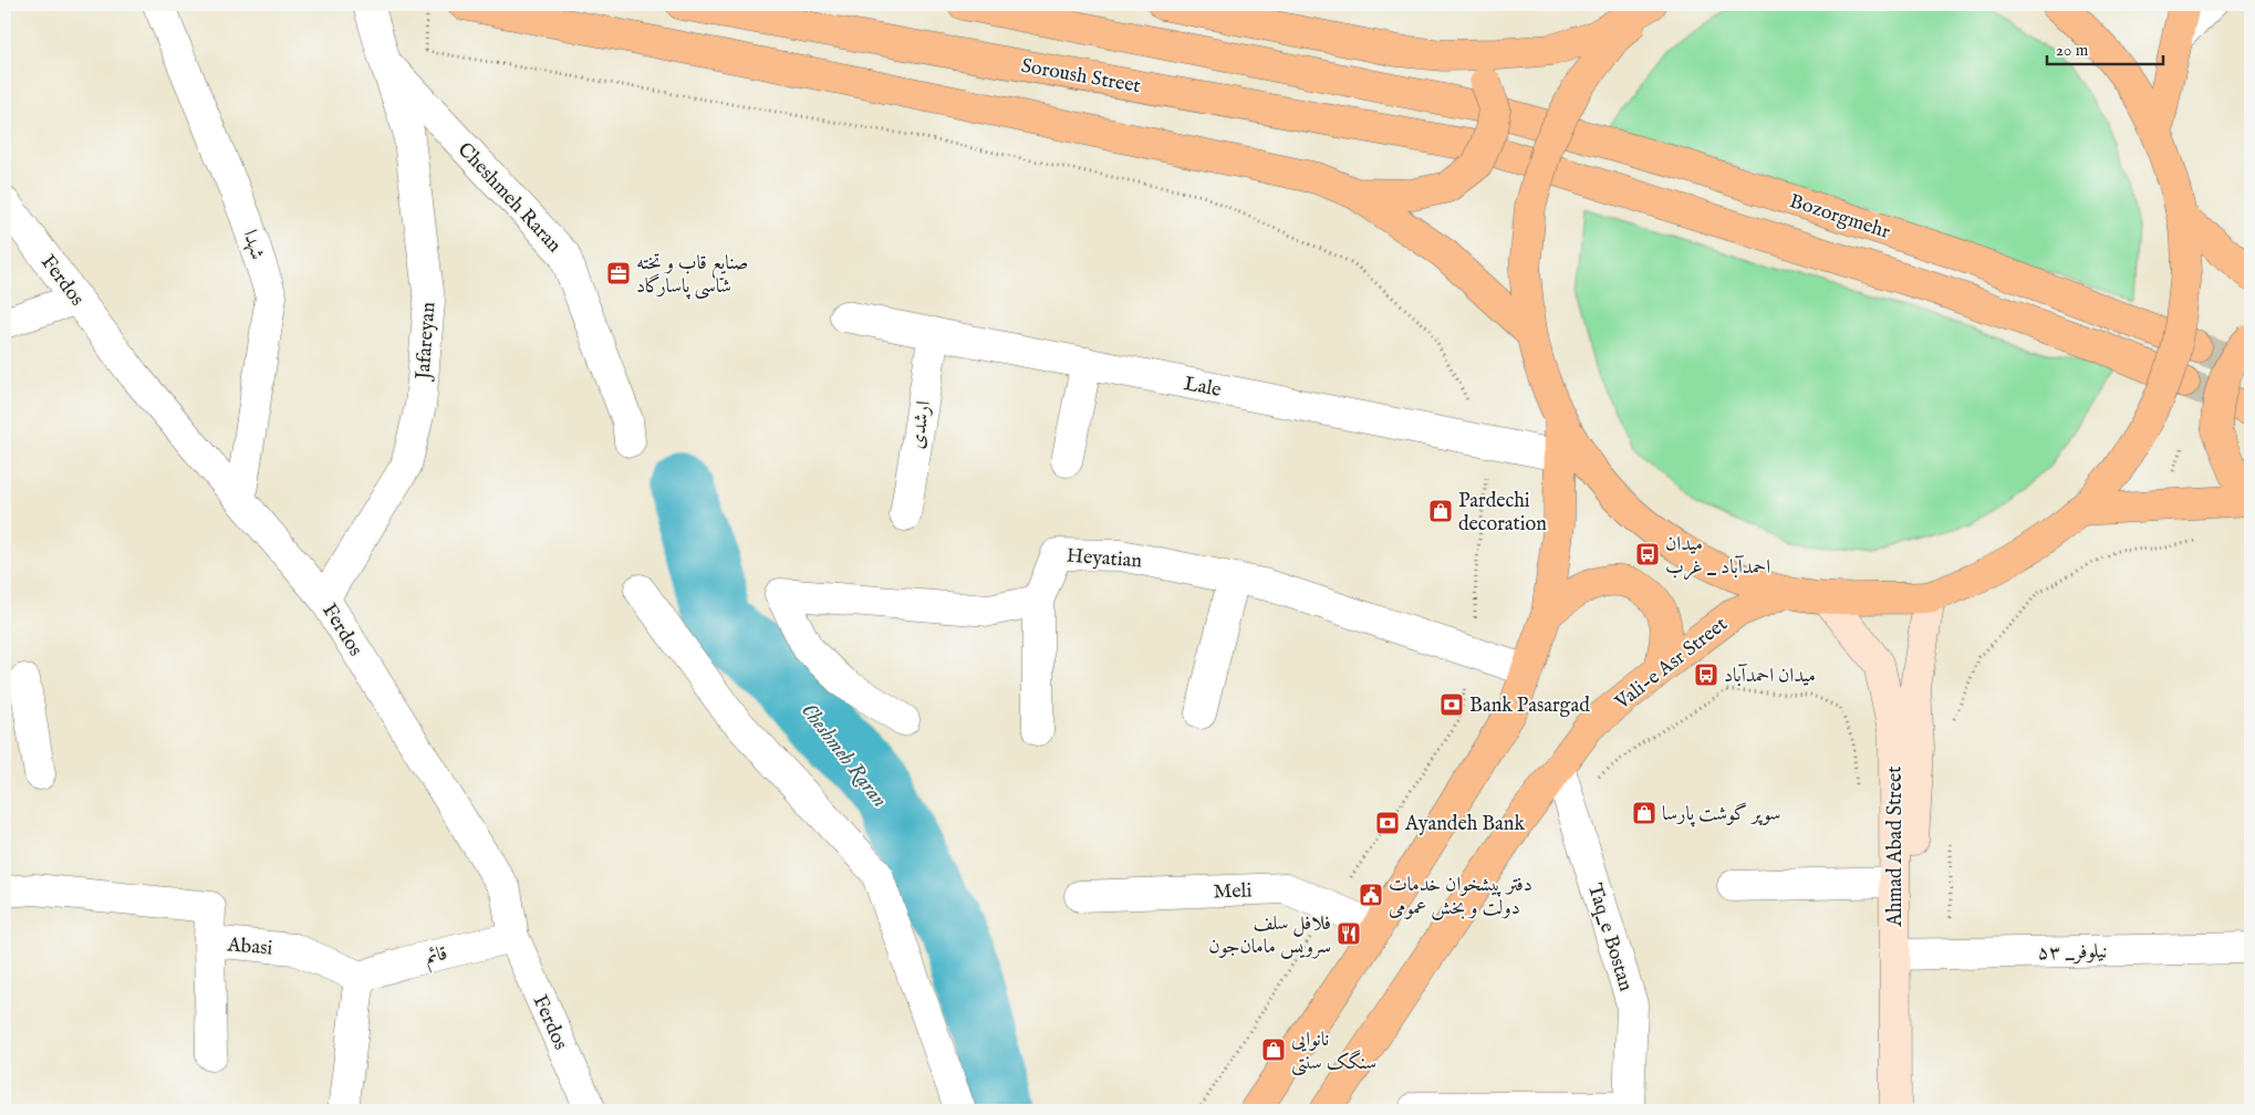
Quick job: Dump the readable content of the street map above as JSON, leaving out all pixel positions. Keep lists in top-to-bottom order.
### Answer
{
  "streets": {
    "main road": [
      "Soroush Street",
      "Bozorgmehr",
      "Vali-e Asr Street",
      "Ahmad Abad Street"
    ],
    "street": [
      "Cheshmeh Raran",
      "شهدا",
      "Ferdos",
      "Jafareyan",
      "Lale",
      "ارشدی",
      "Heyatian",
      "Meli",
      "Taq_e Bostan",
      "Abasi",
      "۵۳ _نیلوفر",
      "قائم"
    ]
  },
  "crossings": [
    ["Soroush Street", "Bozorgmehr"],
    ["Cheshmeh Raran", "Jafareyan"],
    ["شهدا", "Ferdos"],
    ["Ferdos", "Jafareyan"],
    ["Ferdos", "قائم"],
    ["Lale", "ارشدی"],
    ["Vali-e Asr Street", "Taq_e Bostan"],
    ["Ahmad Abad Street", "۵۳ _نیلوفر"],
    ["Abasi", "قائم"]
  ],
  "water": ["Cheshmeh Raran"],
  "places": {
    "office": ["صنایع قاب و تخته شاسی پاسارگاد"],
    "shop": ["Pardechi decoration", "سوپر گوشت پارسا", "نانوایی سنگک سنتی"],
    "bus stop": ["میدان احمدآباد _ غرب", "میدان احمدآباد"],
    "bank": ["Bank Pasargad", "Ayandeh Bank"],
    "public building": ["دفتر پیشخوان خدمات دولت و بخش عمومی"],
    "restaurant": ["فلافل سلف سرویس مامان‌جون"]
  },
  "scale_bar": "20 m"
}
